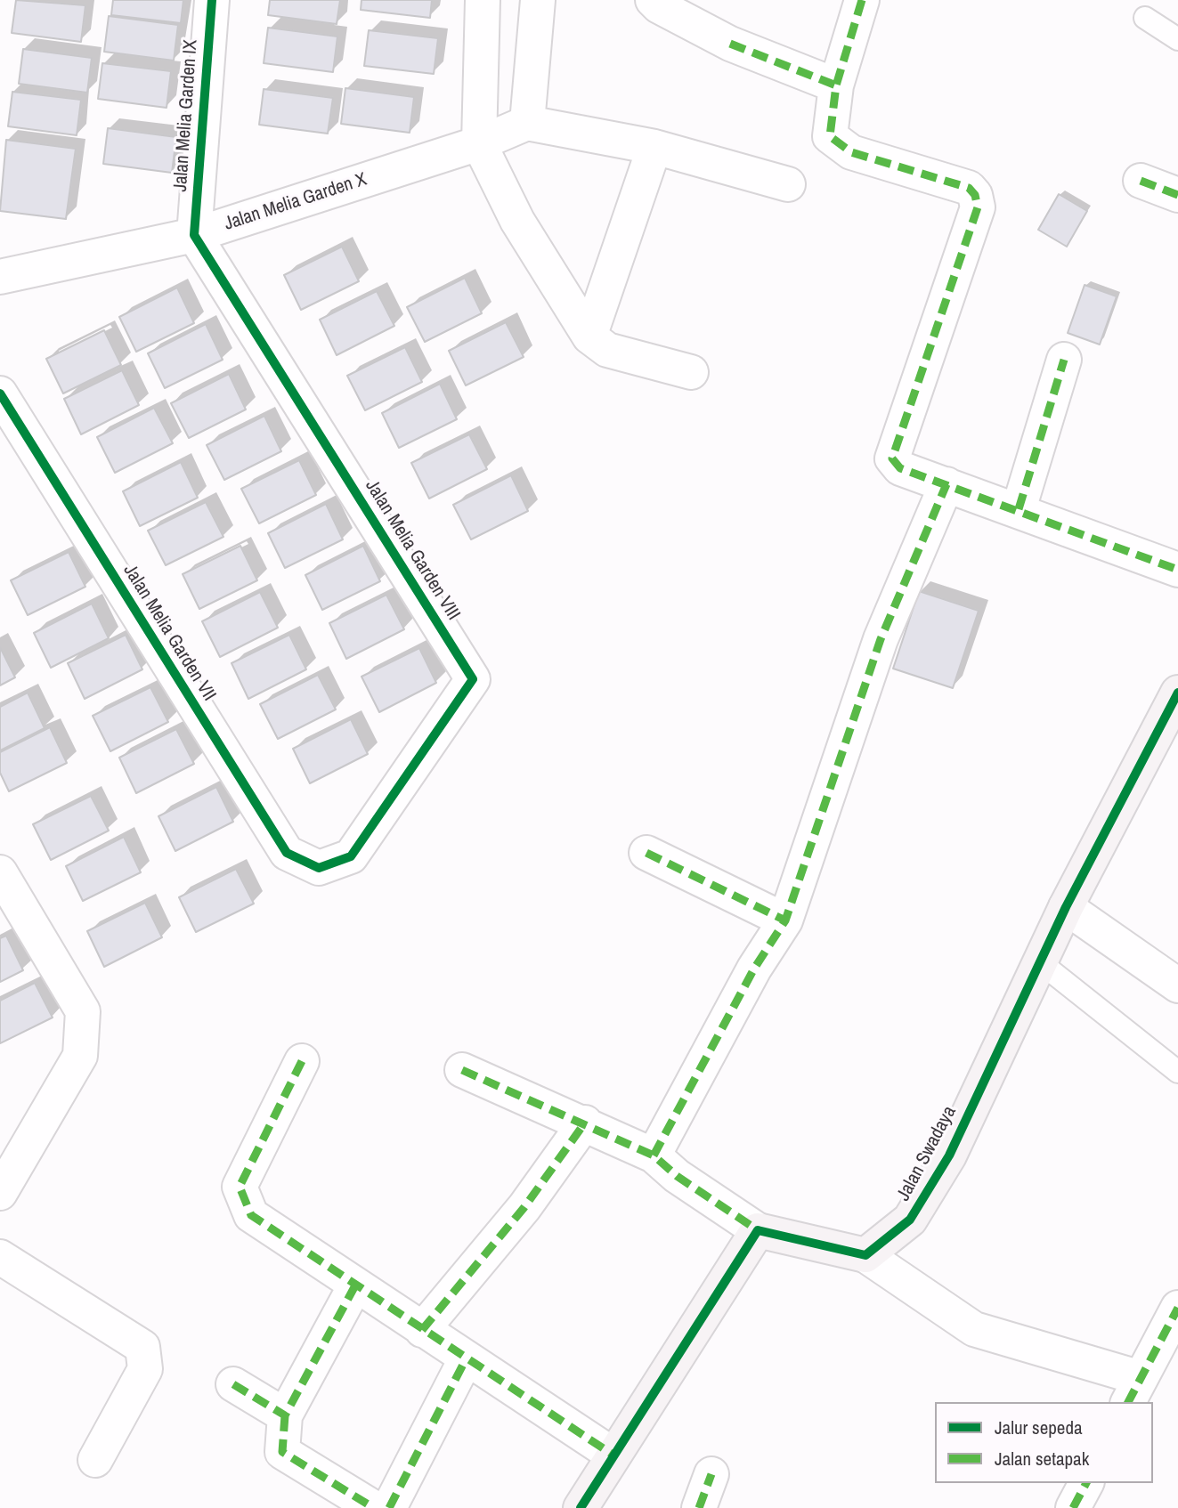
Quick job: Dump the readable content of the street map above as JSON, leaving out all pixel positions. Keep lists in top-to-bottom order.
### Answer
{
  "streets": {
    "street": [
      "Jalan Melia Garden IX",
      "Jalan Melia Garden X",
      "Jalan Melia Garden VIII",
      "Jalan Melia Garden VII",
      "Jalan Swadaya"
    ]
  },
  "crossings": [
    ["Jalan Melia Garden IX", "Jalan Melia Garden X"],
    ["Jalan Melia Garden IX", "Jalan Melia Garden VIII"],
    ["Jalan Melia Garden X", "Jalan Melia Garden VIII"],
    ["Jalan Melia Garden VIII", "Jalan Melia Garden VII"]
  ],
  "legend": ["Jalur sepeda", "Jalan setapak"]
}
